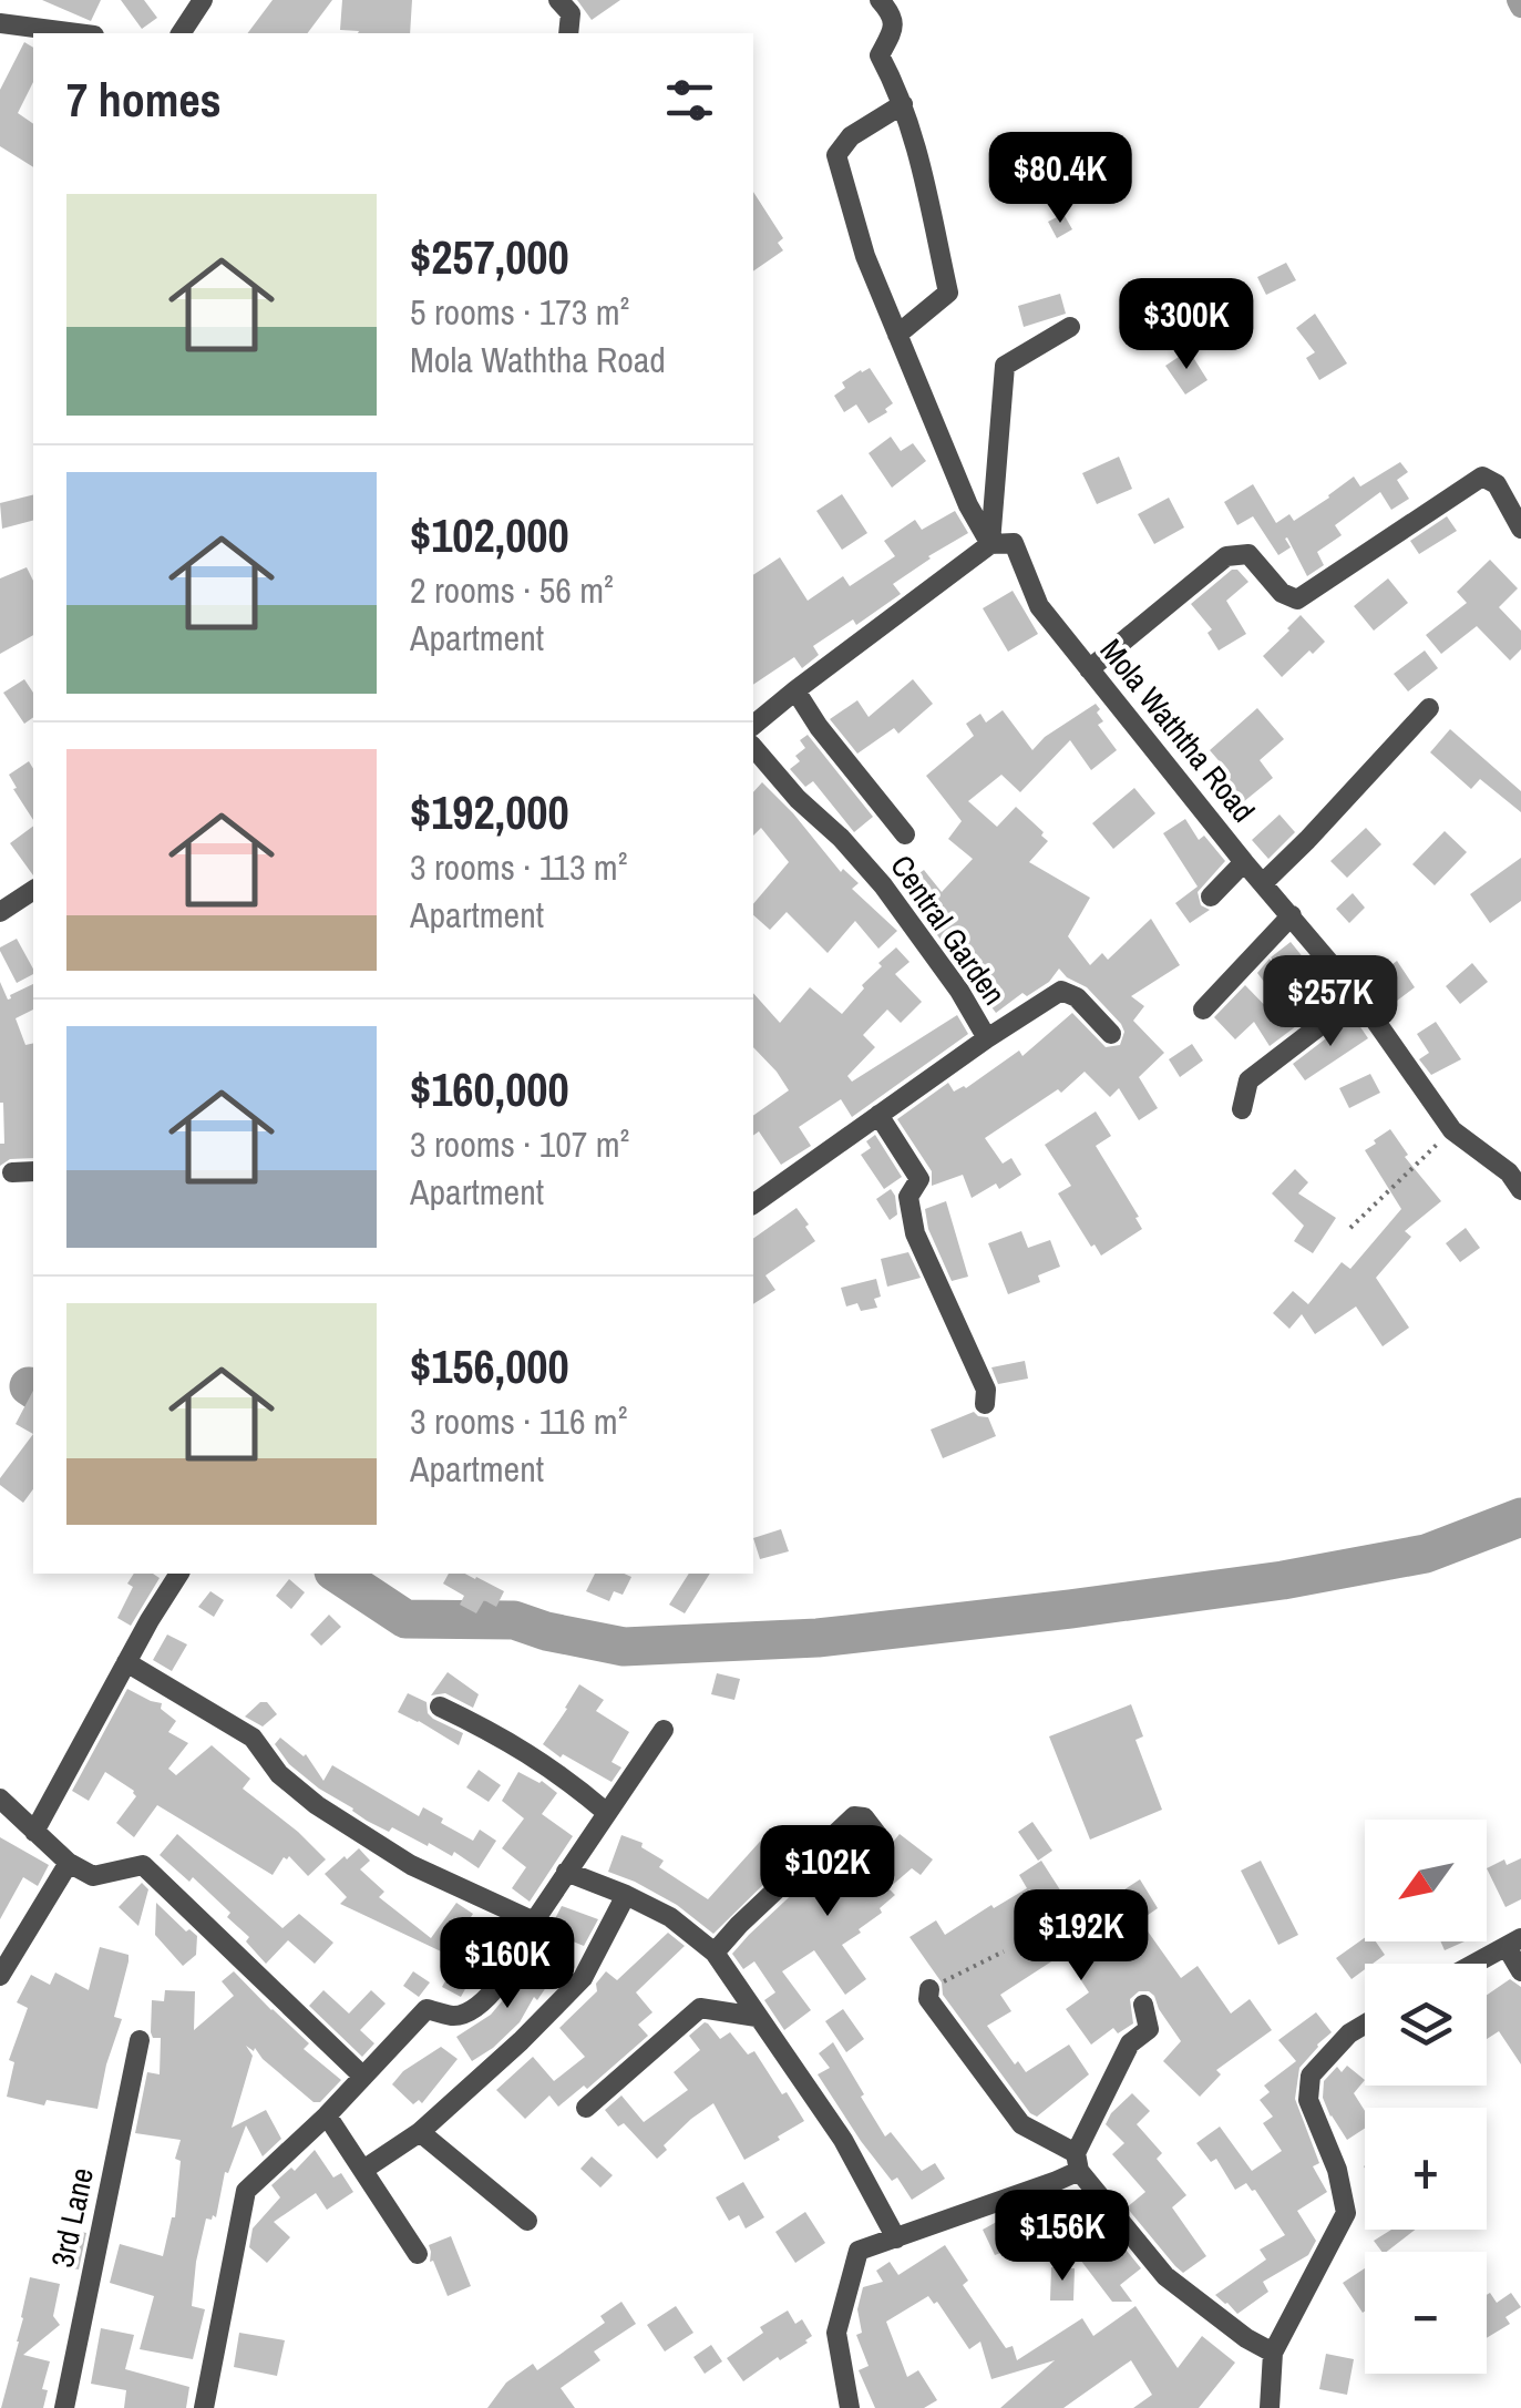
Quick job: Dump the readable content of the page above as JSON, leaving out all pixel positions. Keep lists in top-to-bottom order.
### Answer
{
  "streets": {
    "street": ["Mola Waththa Road", "Central Garden", "3rd Lane"]
  },
  "north": "bottom left",
  "page": {
    "heading": "7 homes",
    "price": [
      "$80.4K",
      "$300K",
      "$257K",
      "$102K",
      "$192K",
      "$160K",
      "$156K"
    ],
    "list": [
      {
        "name": "$257,000",
        "note": "5 rooms · 173 m² · Mola Waththa Road"
      },
      {
        "name": "$102,000",
        "note": "2 rooms · 56 m² · Apartment"
      },
      {
        "name": "$192,000",
        "note": "3 rooms · 113 m² · Apartment"
      },
      {
        "name": "$160,000",
        "note": "3 rooms · 107 m² · Apartment"
      },
      {
        "name": "$156,000",
        "note": "3 rooms · 116 m² · Apartment"
      }
    ],
    "map_buttons": ["+", "−"]
  }
}
